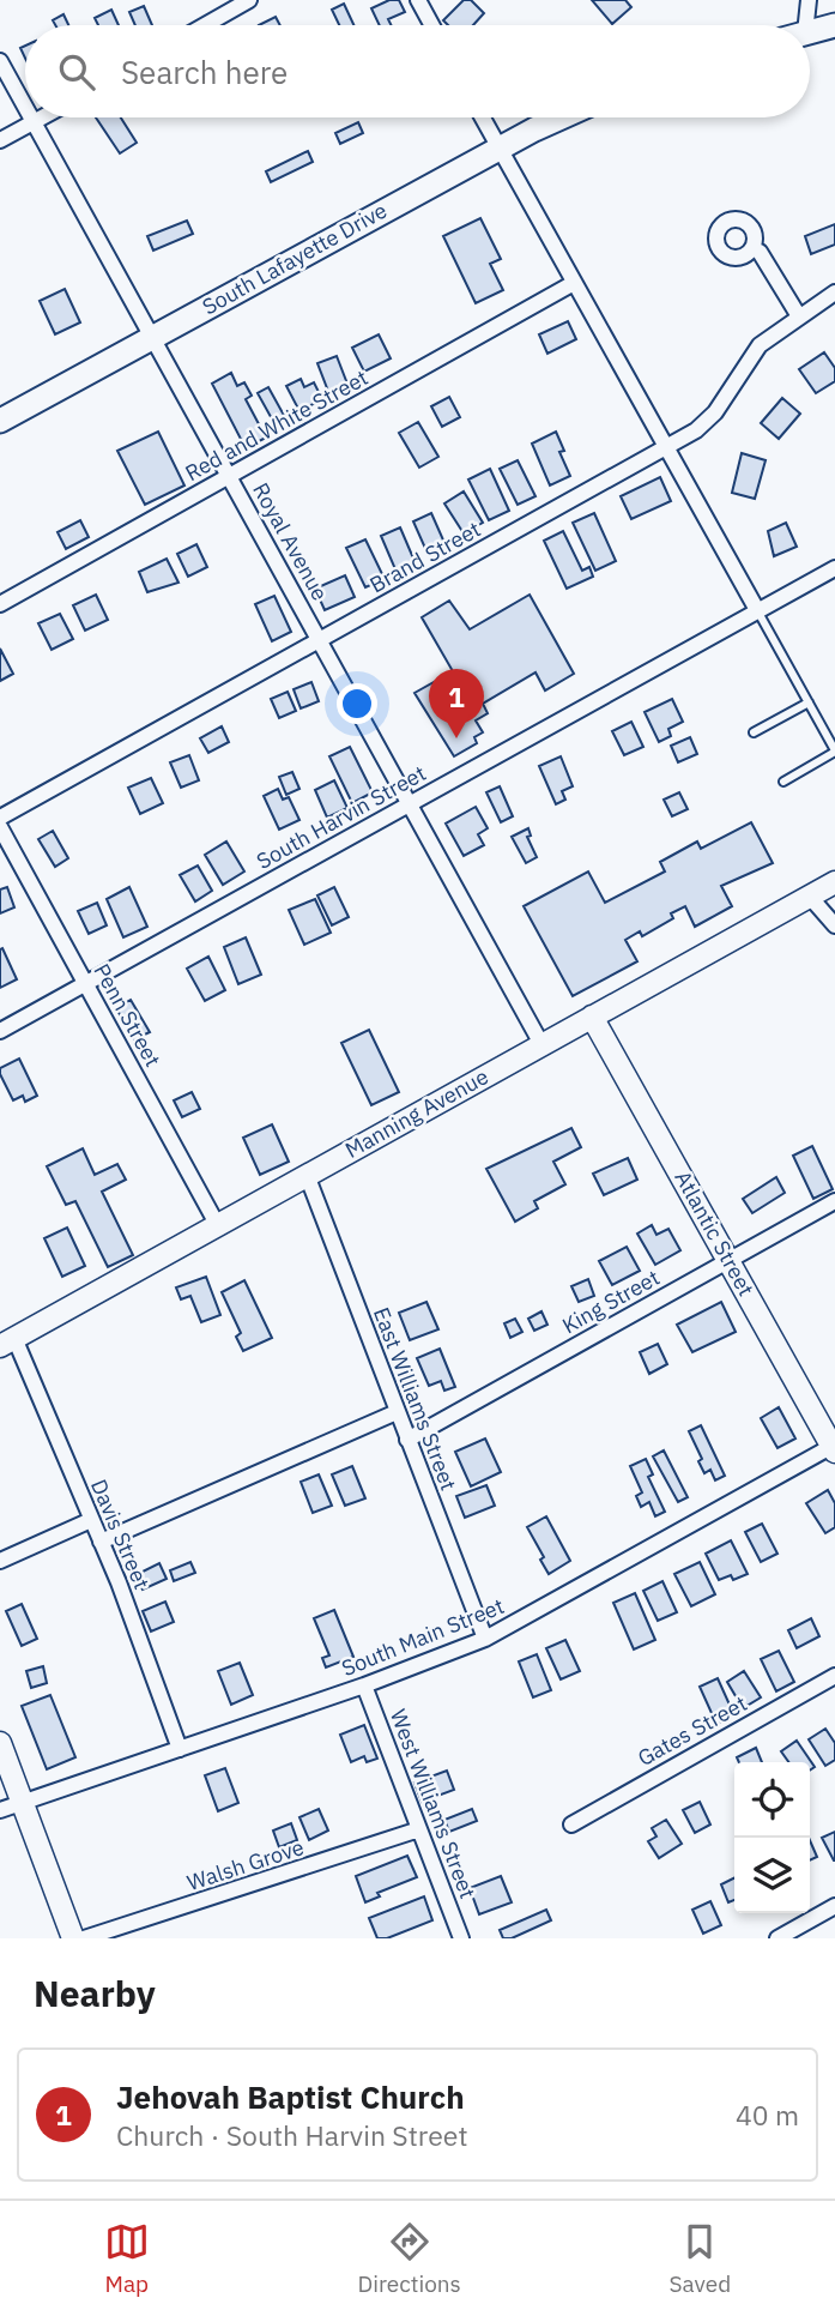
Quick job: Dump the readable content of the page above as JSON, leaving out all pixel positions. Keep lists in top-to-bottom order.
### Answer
{
  "streets": {
    "main road": ["South Lafayette Drive", "Manning Avenue", "Atlantic Street"],
    "street": [
      "Red and White Street",
      "Royal Avenue",
      "Brand Street",
      "South Harvin Street",
      "Penn Street",
      "King Street",
      "East Williams Street",
      "Davis Street",
      "South Main Street",
      "Gates Street",
      "West Williams Street",
      "Walsh Grove"
    ]
  },
  "crossings": [
    ["South Lafayette Drive", "Royal Avenue"],
    ["Red and White Street", "Royal Avenue"],
    ["Royal Avenue", "Brand Street"],
    ["Royal Avenue", "South Harvin Street"],
    ["Royal Avenue", "Manning Avenue"],
    ["South Harvin Street", "Penn Street"],
    ["Penn Street", "Manning Avenue"],
    ["Manning Avenue", "Atlantic Street"],
    ["Manning Avenue", "East Williams Street"],
    ["Manning Avenue", "Davis Street"],
    ["Atlantic Street", "King Street"],
    ["Atlantic Street", "South Main Street"],
    ["King Street", "East Williams Street"],
    ["East Williams Street", "South Main Street"],
    ["Davis Street", "South Main Street"],
    ["South Main Street", "West Williams Street"],
    ["West Williams Street", "Walsh Grove"]
  ],
  "page": {
    "search": "Search here",
    "pins": "1",
    "heading": "Nearby",
    "list": [
      {
        "mark": "1",
        "name": "Jehovah Baptist Church",
        "note": "Church · South Harvin Street",
        "value": "40 m"
      }
    ],
    "nav": ["Map", "Directions", "Saved"]
  }
}
